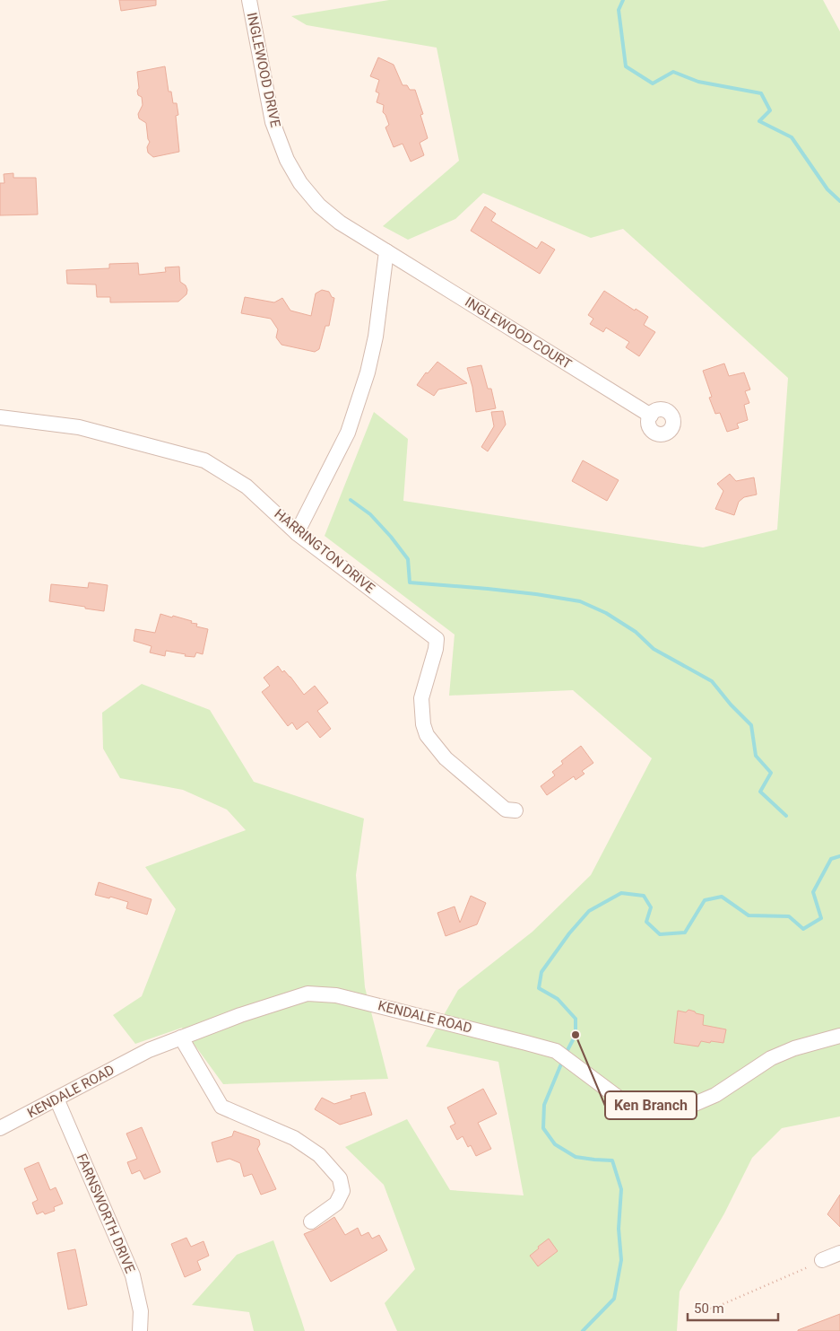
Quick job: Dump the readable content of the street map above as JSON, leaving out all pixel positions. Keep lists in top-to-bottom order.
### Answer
{
  "streets": {
    "street": [
      "INGLEWOOD DRIVE",
      "INGLEWOOD COURT",
      "HARRINGTON DRIVE",
      "KENDALE ROAD",
      "FARNSWORTH DRIVE"
    ]
  },
  "crossings": [
    ["INGLEWOOD DRIVE", "INGLEWOOD COURT"],
    ["KENDALE ROAD", "FARNSWORTH DRIVE"]
  ],
  "places": ["Ken Branch"],
  "scale_bar": "50 m"
}
